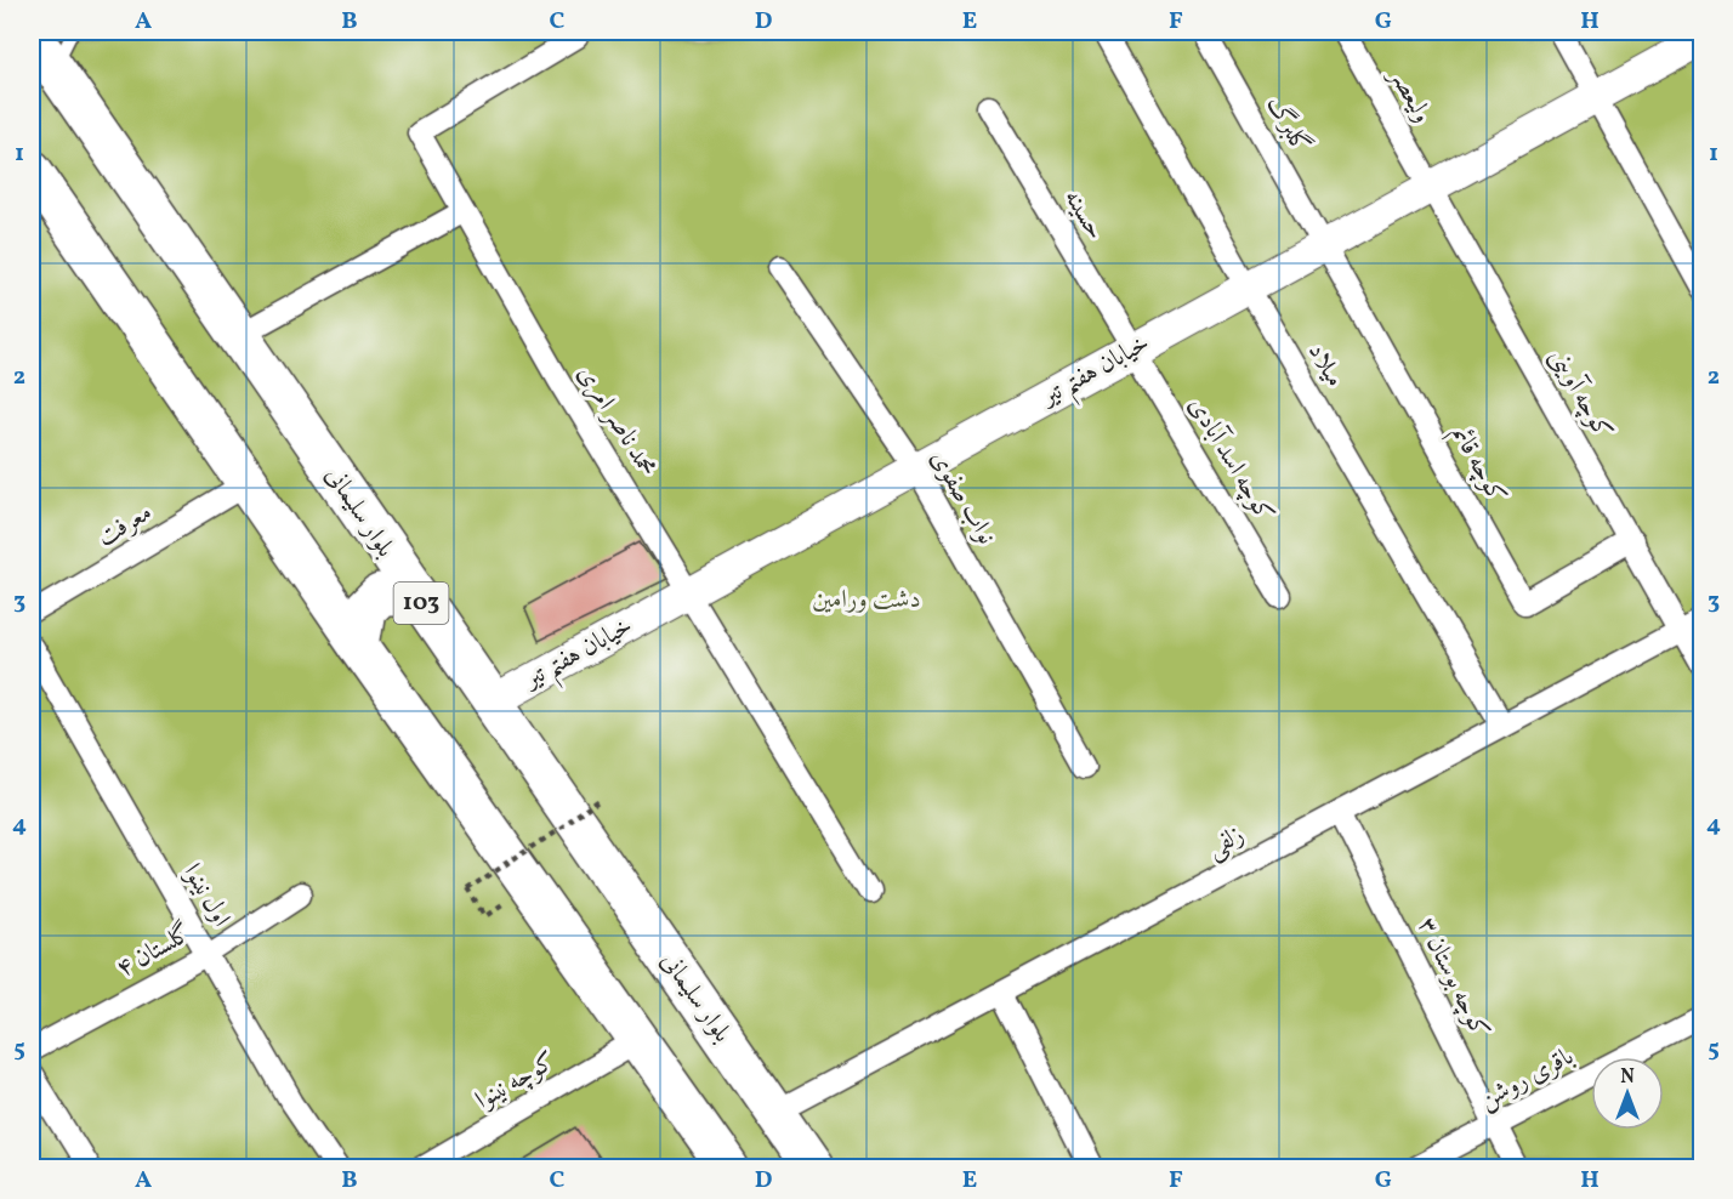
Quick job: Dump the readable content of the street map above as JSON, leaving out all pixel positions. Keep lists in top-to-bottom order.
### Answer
{
  "streets": {
    "highway": ["بلوار سلیمانی", "103"],
    "street": [
      "ولیعصر",
      "گلبرگ",
      "حسینه",
      "میلاد",
      "خیابان هفتم تیر",
      "کوچه آوینی",
      "محمد ناصر امری",
      "کوچه اسد آبادی",
      "کوچه قائم",
      "نواب صفوی",
      "معرفت",
      "زلفی",
      "اول نینوا",
      "گلستان ۴",
      "کوچه بوستان ۳",
      "باقری روشن",
      "کوچه نینوا"
    ]
  },
  "crossings": [
    ["ولیعصر", "خیابان هفتم تیر"],
    ["ولیعصر", "کوچه آوینی"],
    ["گلبرگ", "خیابان هفتم تیر"],
    ["گلبرگ", "کوچه قائم"],
    ["حسینه", "خیابان هفتم تیر"],
    ["حسینه", "کوچه اسد آبادی"],
    ["میلاد", "خیابان هفتم تیر"],
    ["میلاد", "زلفی"],
    ["خیابان هفتم تیر", "کوچه آوینی"],
    ["خیابان هفتم تیر", "محمد ناصر امری"],
    ["خیابان هفتم تیر", "کوچه اسد آبادی"],
    ["خیابان هفتم تیر", "کوچه قائم"],
    ["خیابان هفتم تیر", "نواب صفوی"],
    ["خیابان هفتم تیر", "بلوار سلیمانی"],
    ["کوچه آوینی", "کوچه قائم"],
    ["کوچه آوینی", "زلفی"],
    ["بلوار سلیمانی", "زلفی"],
    ["زلفی", "کوچه بوستان ۳"],
    ["اول نینوا", "گلستان ۴"],
    ["کوچه بوستان ۳", "باقری روشن"]
  ],
  "parks": ["دشت ورامین"],
  "north": "top",
  "grid": {
    "columns": [
      "A",
      "B",
      "C",
      "D",
      "E",
      "F",
      "G",
      "H"
    ],
    "rows": [
      "1",
      "2",
      "3",
      "4",
      "5"
    ]
  }
}
